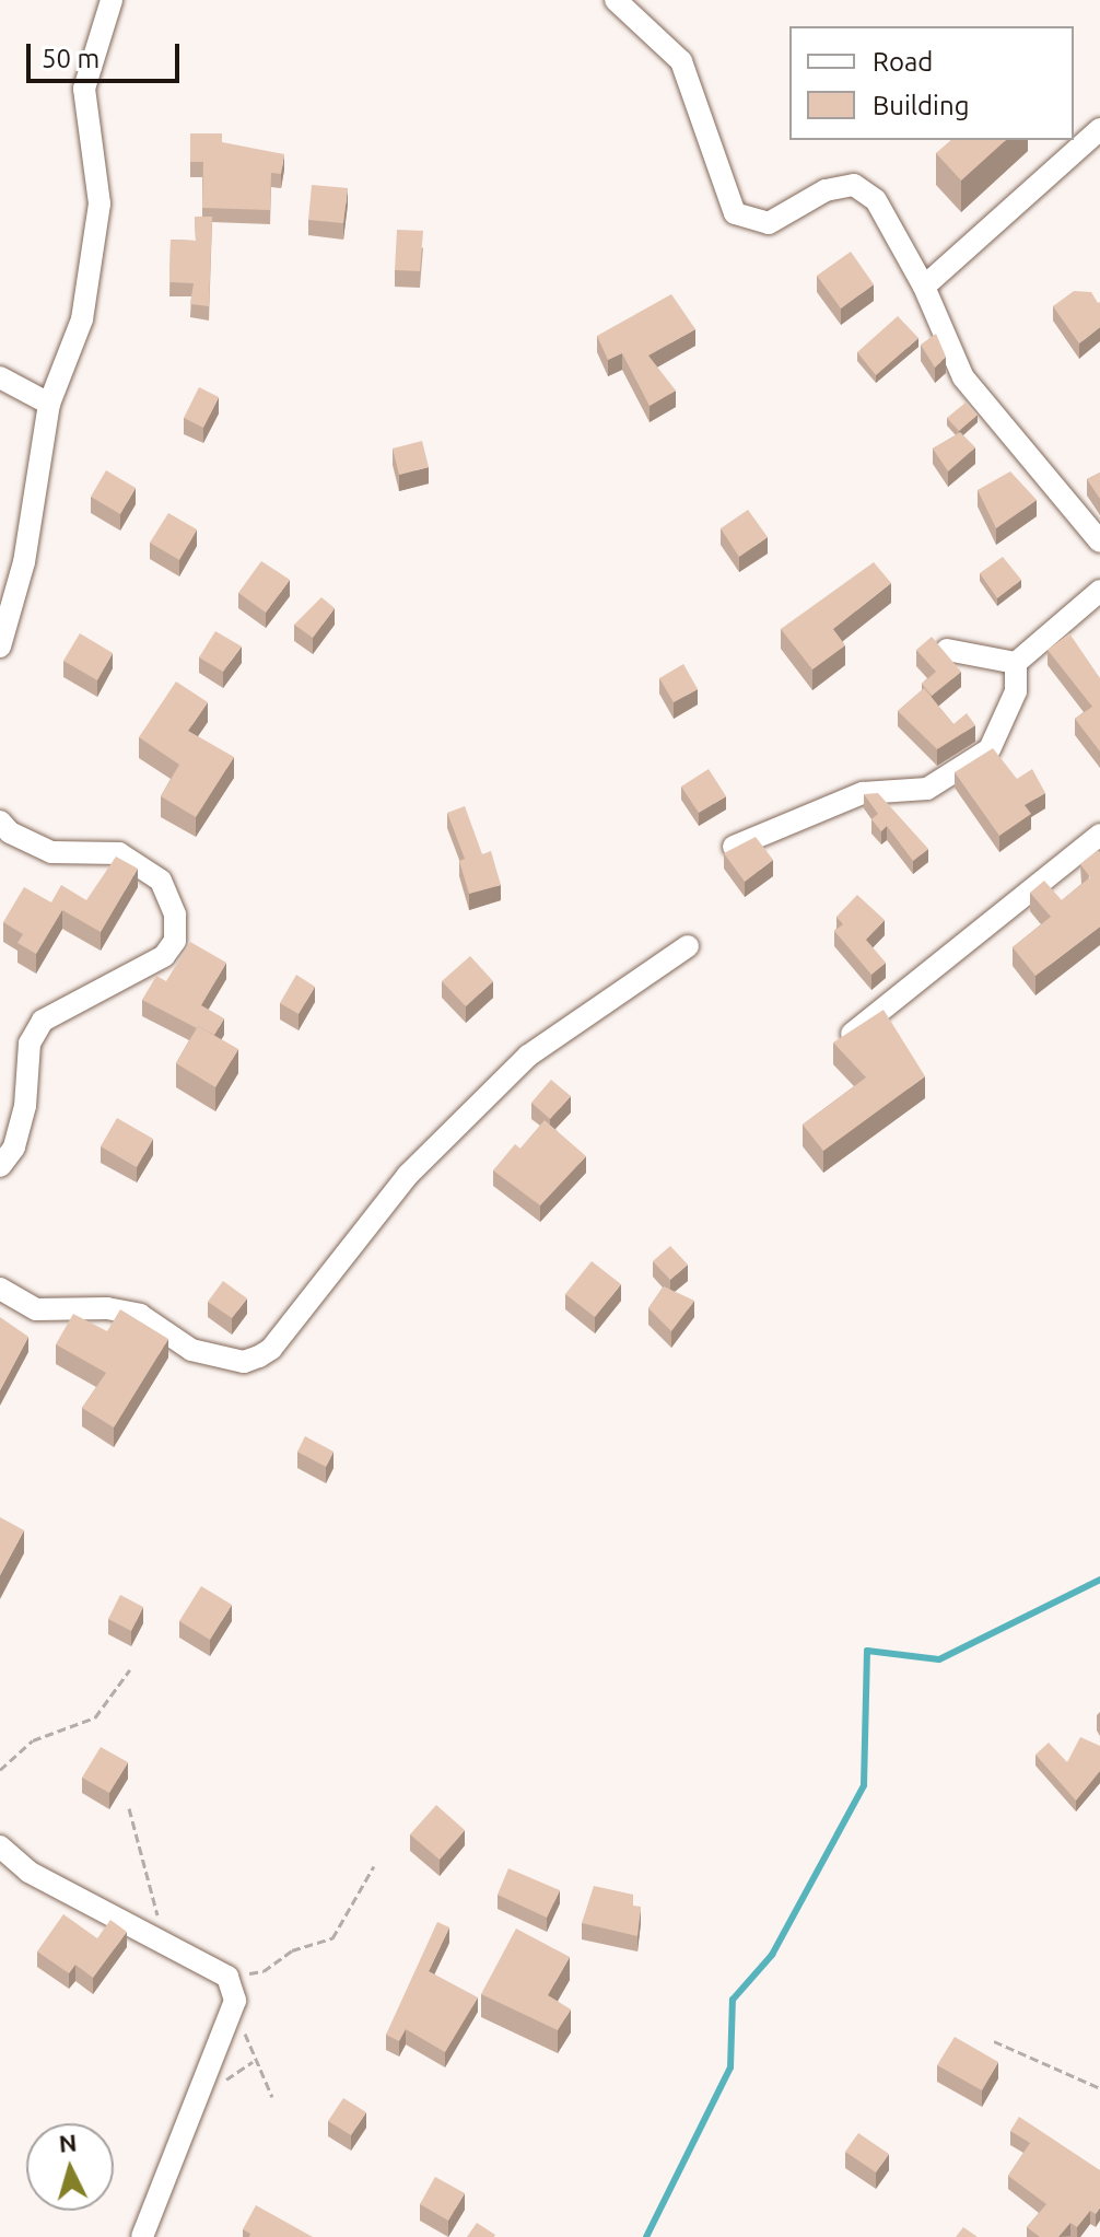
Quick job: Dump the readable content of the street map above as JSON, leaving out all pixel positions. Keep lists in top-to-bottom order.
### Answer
{
  "legend": ["Road", "Building"],
  "scale_bar": "50 m",
  "north": "top"
}
